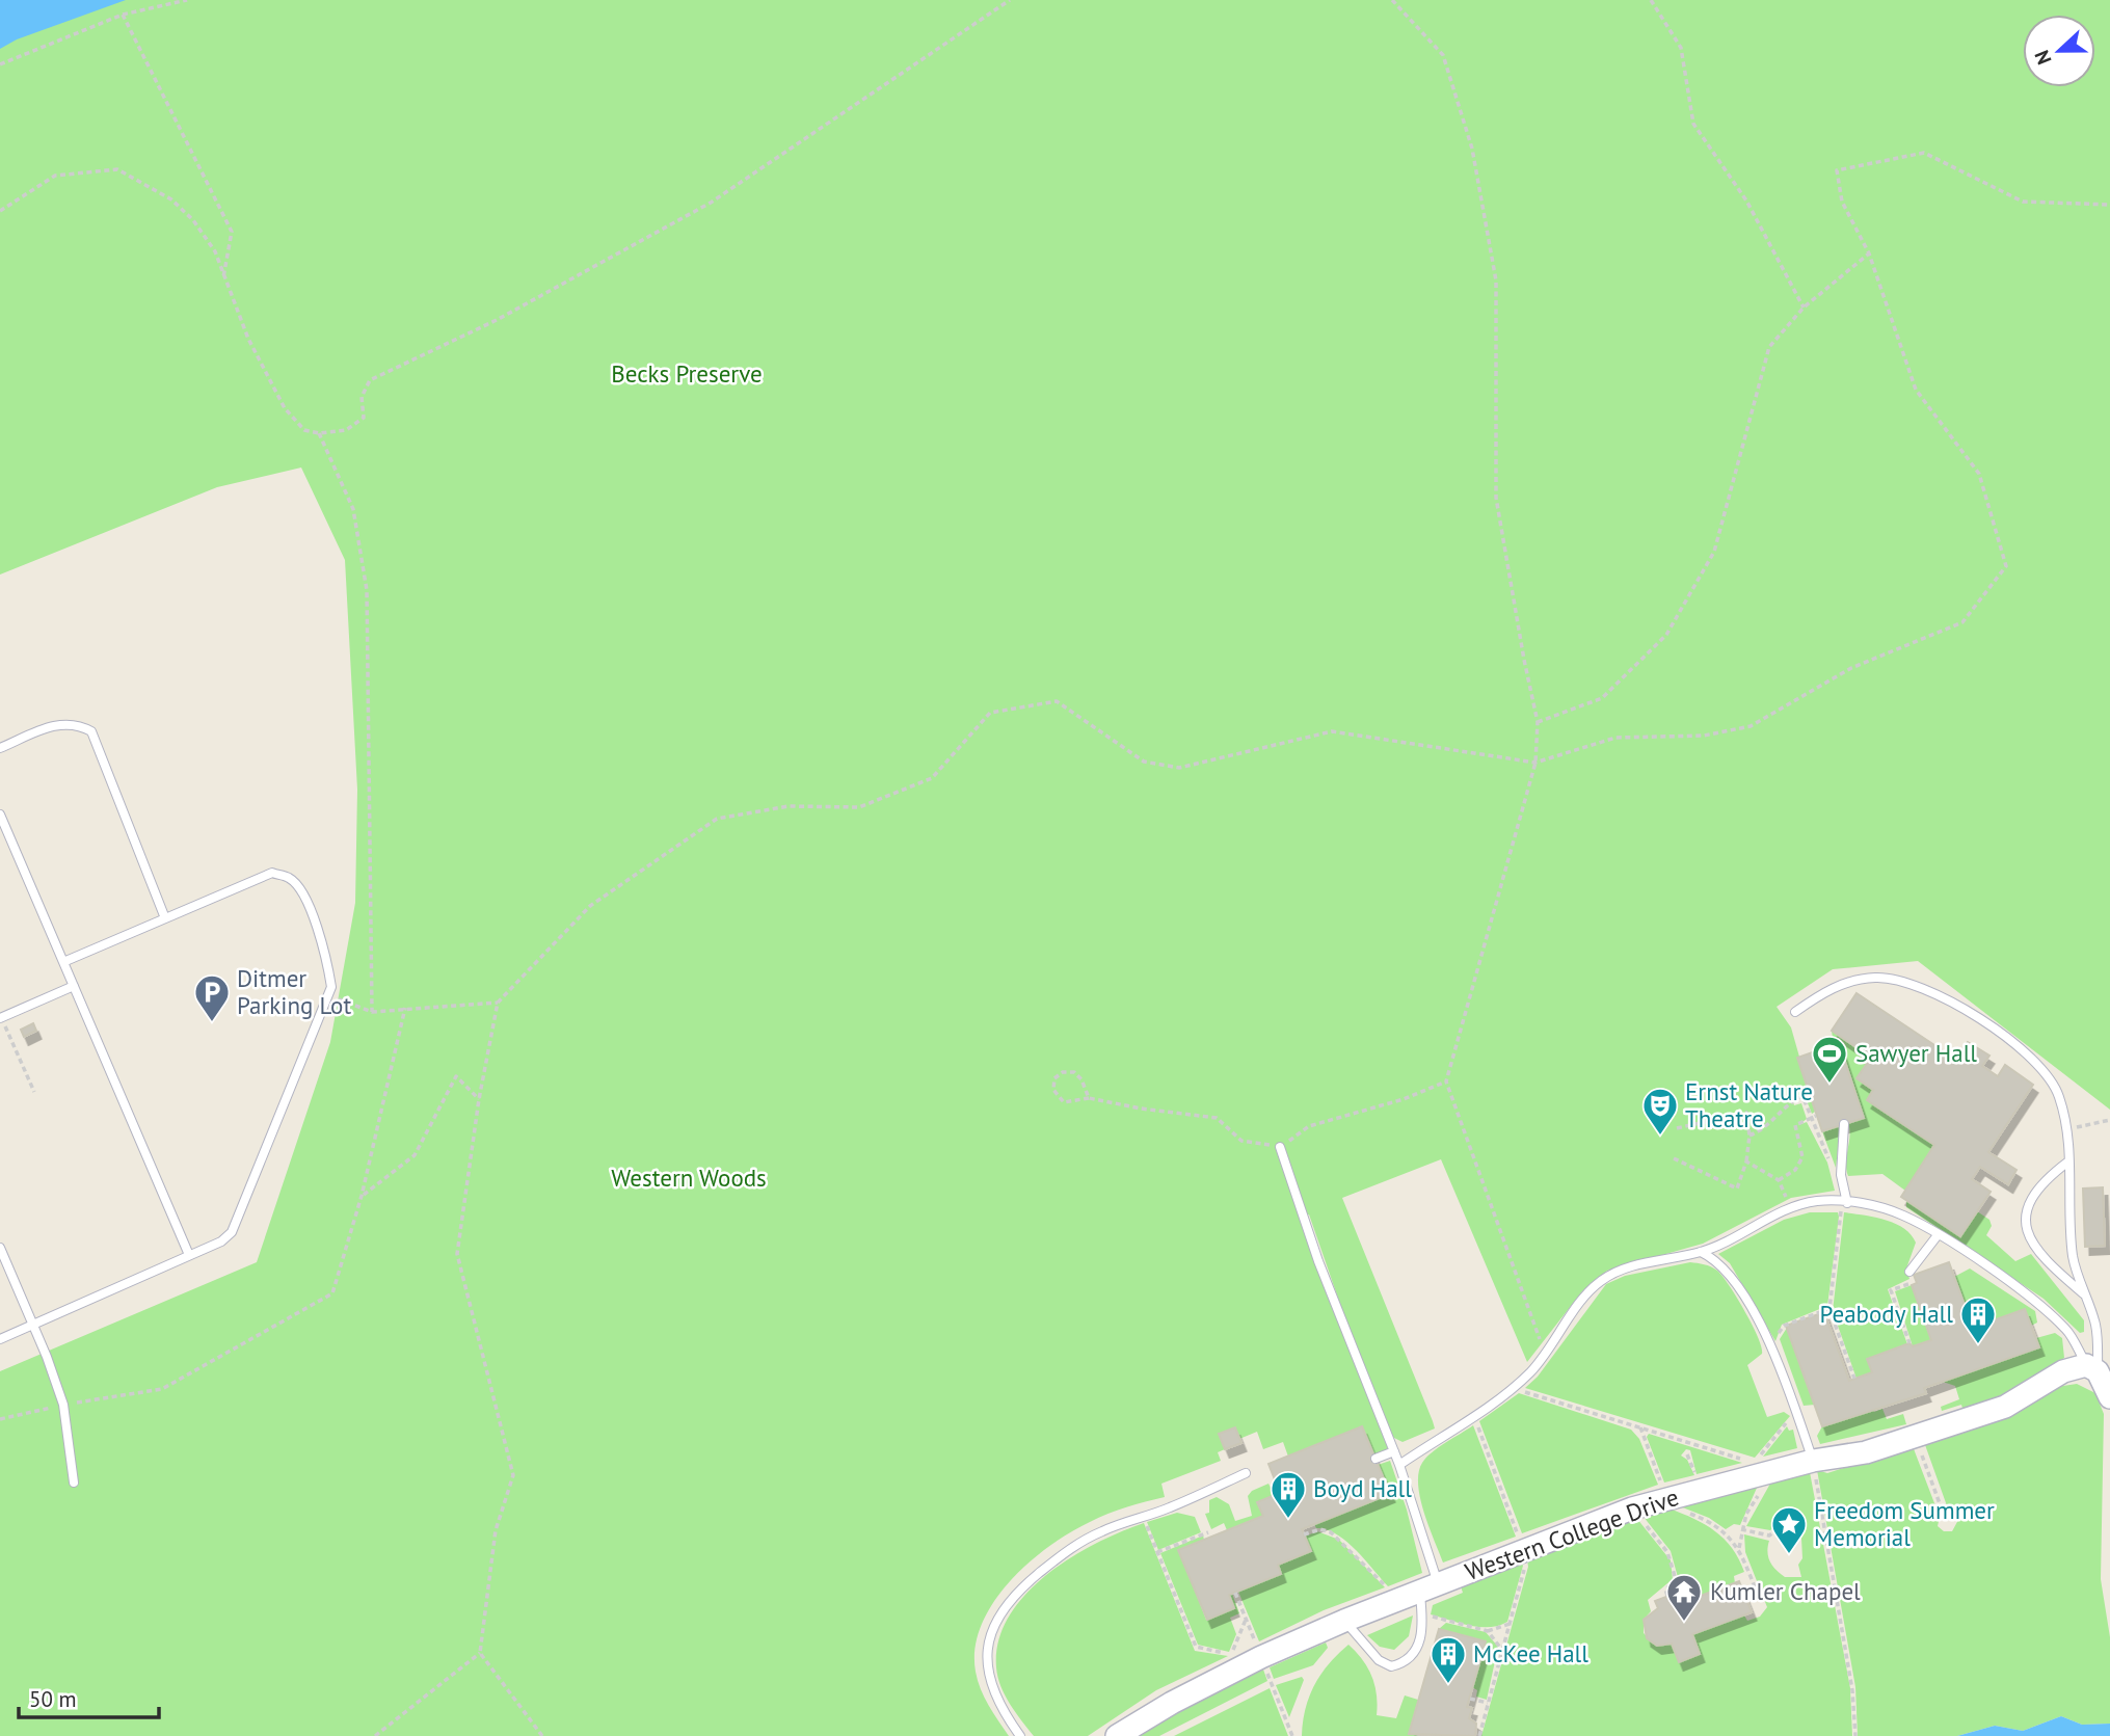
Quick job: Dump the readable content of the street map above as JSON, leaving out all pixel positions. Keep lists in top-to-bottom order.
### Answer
{
  "streets": {
    "street": ["Western College Drive"]
  },
  "parks": ["Becks Preserve", "Western Woods"],
  "places": {
    "parking": ["Ditmer Parking Lot"],
    "sports": ["Sawyer Hall"],
    "theatre": ["Ernst Nature Theatre"],
    "building": ["Peabody Hall", "Boyd Hall", "McKee Hall"],
    "place": ["Freedom Summer Memorial"],
    "temple": ["Kumler Chapel"]
  },
  "scale_bar": "50 m",
  "north": "left"
}
